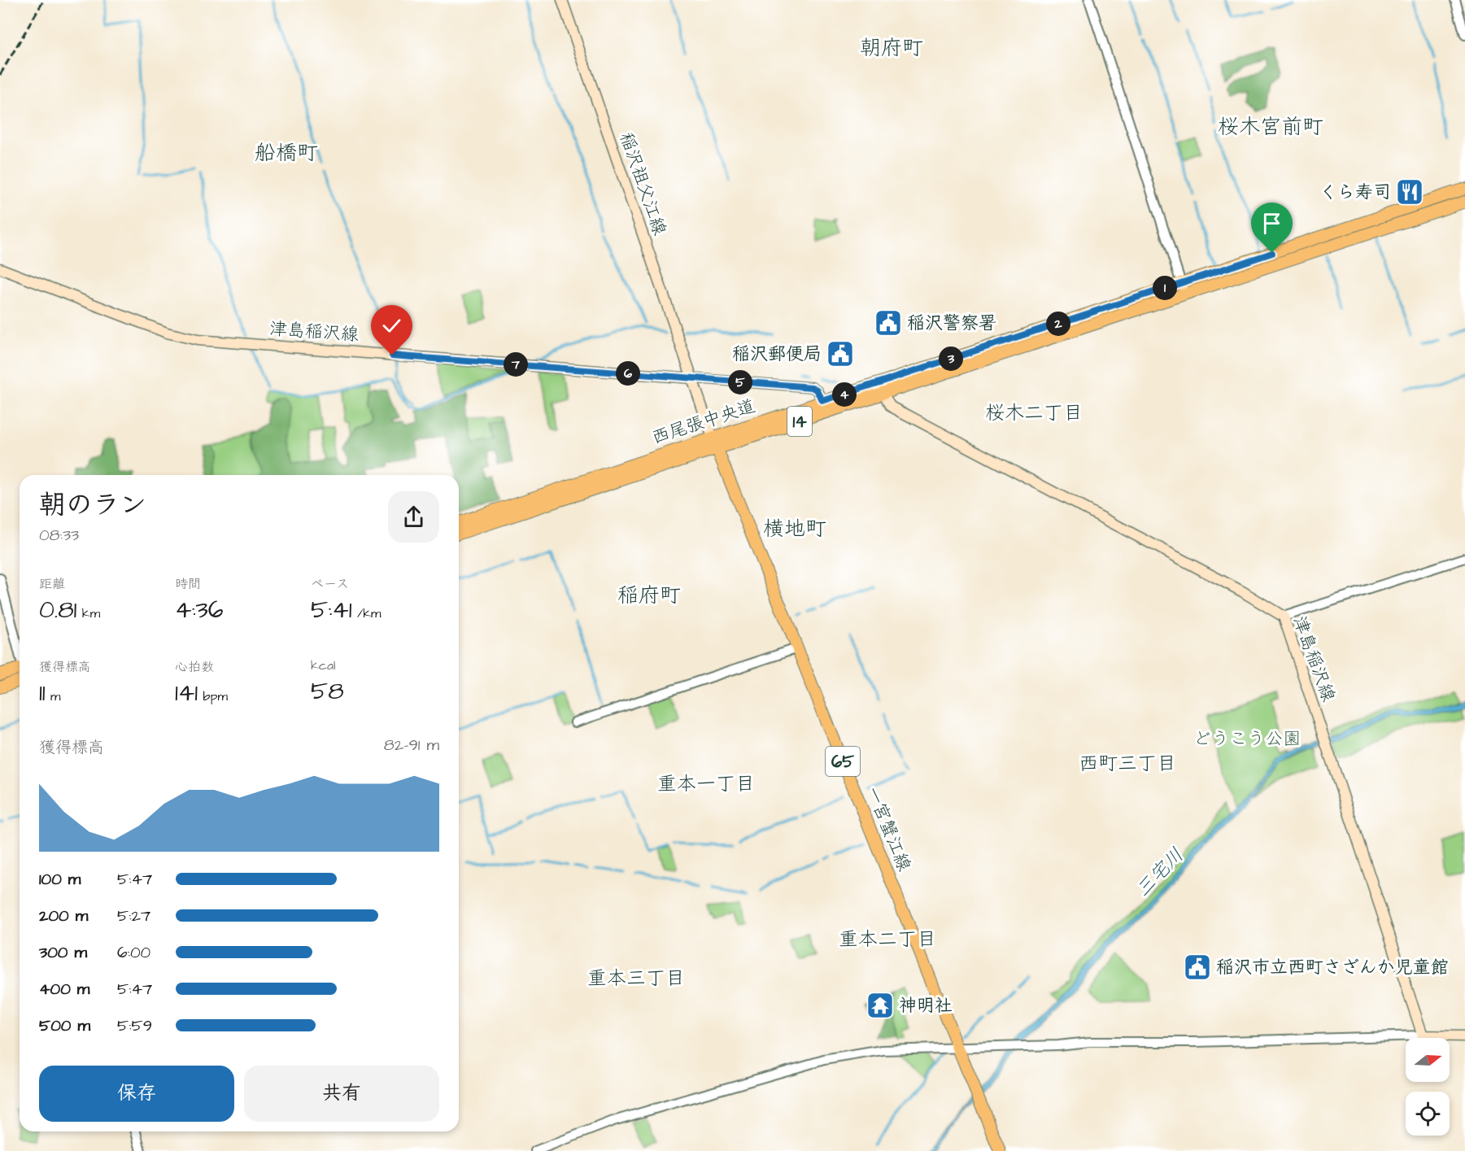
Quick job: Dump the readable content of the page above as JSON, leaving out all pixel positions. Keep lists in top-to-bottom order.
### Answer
{
  "streets": {
    "main road": [
      "稲沢祖父江線",
      "津島稲沢線",
      "14",
      "西尾張中央道",
      "65",
      "一宮蟹江線"
    ]
  },
  "crossings": [
    ["稲沢祖父江線", "津島稲沢線"],
    ["津島稲沢線", "西尾張中央道"],
    ["西尾張中央道", "一宮蟹江線"]
  ],
  "districts": [
    "朝府町",
    "桜木宮前町",
    "船橋町",
    "桜木二丁目",
    "横地町",
    "稲府町",
    "西町三丁目",
    "重本一丁目",
    "重本二丁目",
    "重本三丁目"
  ],
  "water": ["三宅川"],
  "parks": ["どうこう公園"],
  "places": {
    "restaurant": ["くら寿司"],
    "public building": ["稲沢警察署", "稲沢郵便局", "稲沢市立西町さざんか児童館"],
    "temple": ["神明社"]
  },
  "north": "right",
  "page": {
    "pins": [
      "1",
      "2",
      "3",
      "7",
      "6",
      "5",
      "4"
    ],
    "heading": ["朝のラン", "08:33"],
    "stats": [
      ["距離", "0.81 km"],
      ["時間", "4:36"],
      ["ペース", "5:41 /km"],
      ["獲得標高", "11 m"],
      ["心拍数", "141 bpm"],
      ["kcal", "58"]
    ],
    "chart": ["獲得標高", "82–91 m"],
    "list": [
      {
        "name": "100 m",
        "note": "5:47"
      },
      {
        "name": "200 m",
        "note": "5:27"
      },
      {
        "name": "300 m",
        "note": "6:00"
      },
      {
        "name": "400 m",
        "note": "5:47"
      },
      {
        "name": "500 m",
        "note": "5:59"
      }
    ],
    "buttons": ["保存", "共有"]
  }
}
